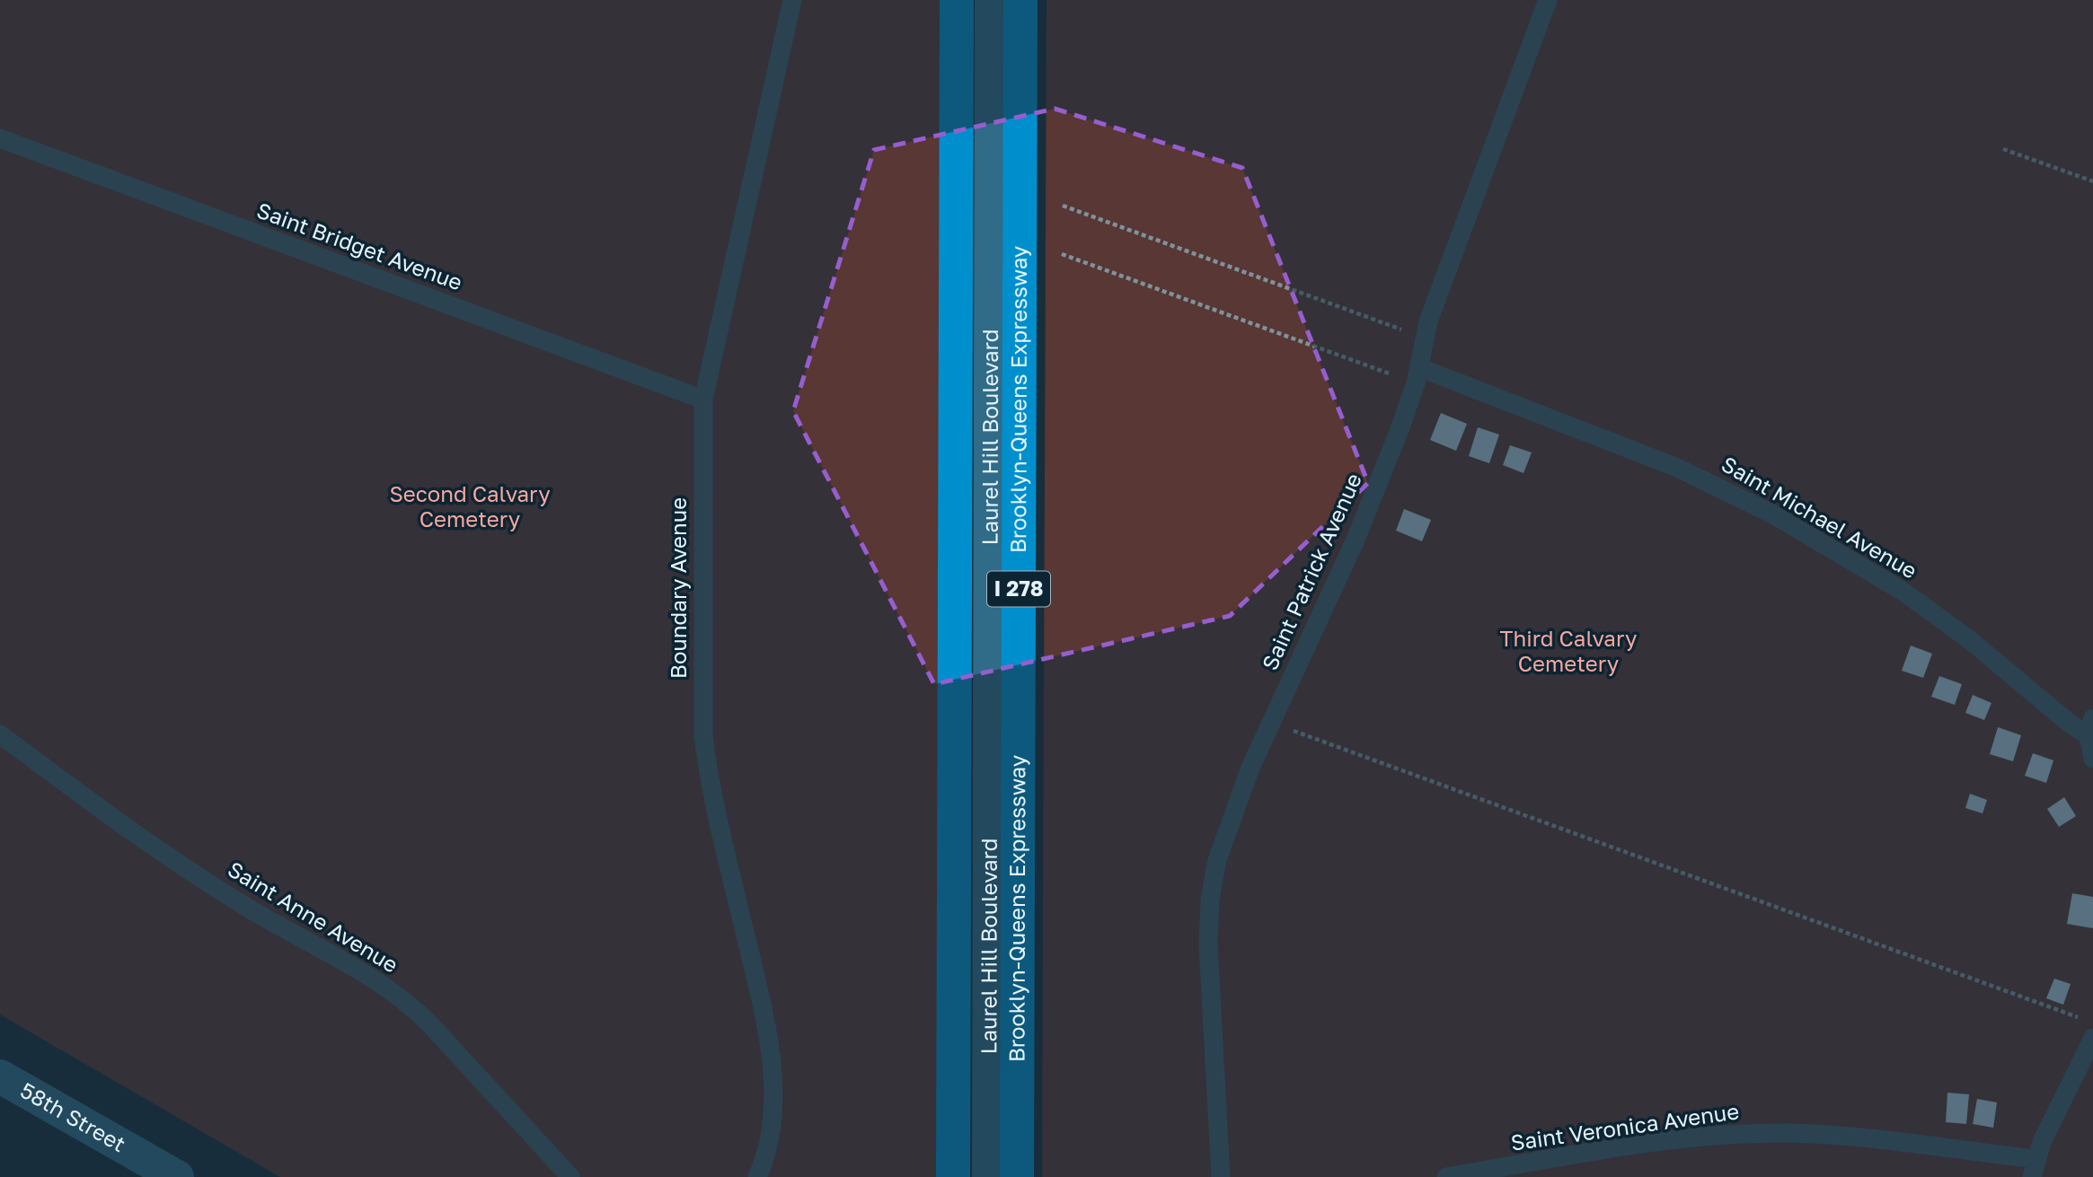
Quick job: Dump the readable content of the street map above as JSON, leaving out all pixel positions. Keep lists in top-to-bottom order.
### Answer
{
  "streets": {
    "highway": ["Brooklyn-Queens Expressway", "I 278"],
    "main road": ["Laurel Hill Boulevard", "58th Street"],
    "lane": [
      "Saint Bridget Avenue",
      "Saint Michael Avenue",
      "Saint Patrick Avenue",
      "Boundary Avenue",
      "Saint Anne Avenue",
      "Saint Veronica Avenue"
    ]
  },
  "crossings": [
    ["Saint Bridget Avenue", "Boundary Avenue"],
    ["Saint Michael Avenue", "Saint Patrick Avenue"]
  ],
  "parks": ["Second Calvary Cemetery", "Third Calvary Cemetery"]
}
